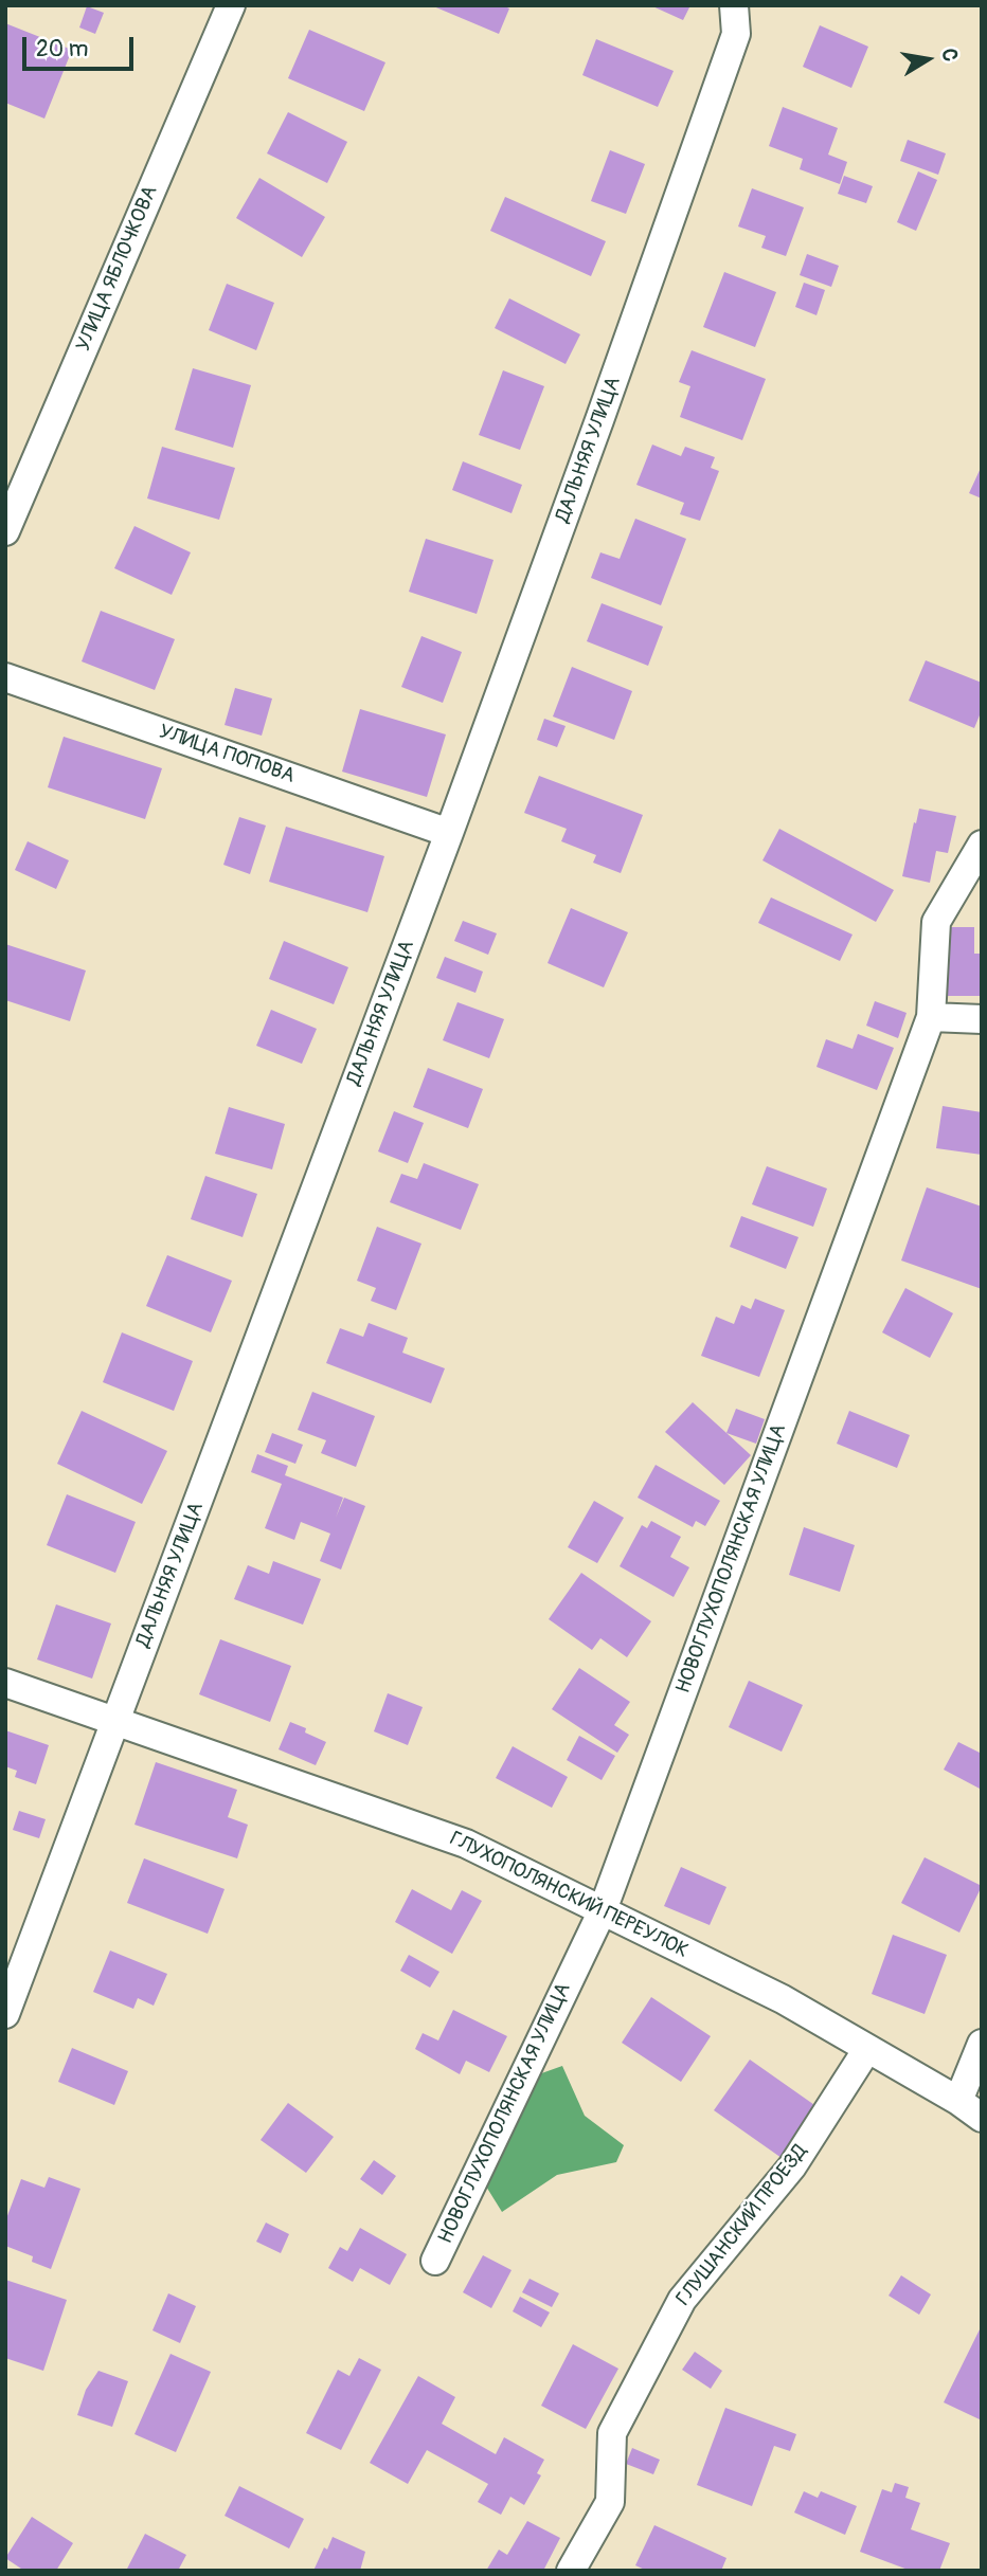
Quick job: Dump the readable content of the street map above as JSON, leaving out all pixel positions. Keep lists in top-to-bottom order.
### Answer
{
  "streets": {
    "street": [
      "УЛИЦА ЯБЛОЧКОВА",
      "ДАЛЬНЯЯ УЛИЦА",
      "УЛИЦА ПОПОВА",
      "НОВОГЛУХОПОЛЯНСКАЯ УЛИЦА",
      "ГЛУХОПОЛЯНСКИЙ ПЕРЕУЛОК",
      "ГЛУШАНСКИЙ ПРОЕЗД"
    ]
  },
  "crossings": [
    ["ДАЛЬНЯЯ УЛИЦА", "УЛИЦА ПОПОВА"],
    ["ДАЛЬНЯЯ УЛИЦА", "ГЛУХОПОЛЯНСКИЙ ПЕРЕУЛОК"],
    ["НОВОГЛУХОПОЛЯНСКАЯ УЛИЦА", "ГЛУХОПОЛЯНСКИЙ ПЕРЕУЛОК"],
    ["ГЛУХОПОЛЯНСКИЙ ПЕРЕУЛОК", "ГЛУШАНСКИЙ ПРОЕЗД"]
  ],
  "scale_bar": "20 m",
  "north": "right"
}
